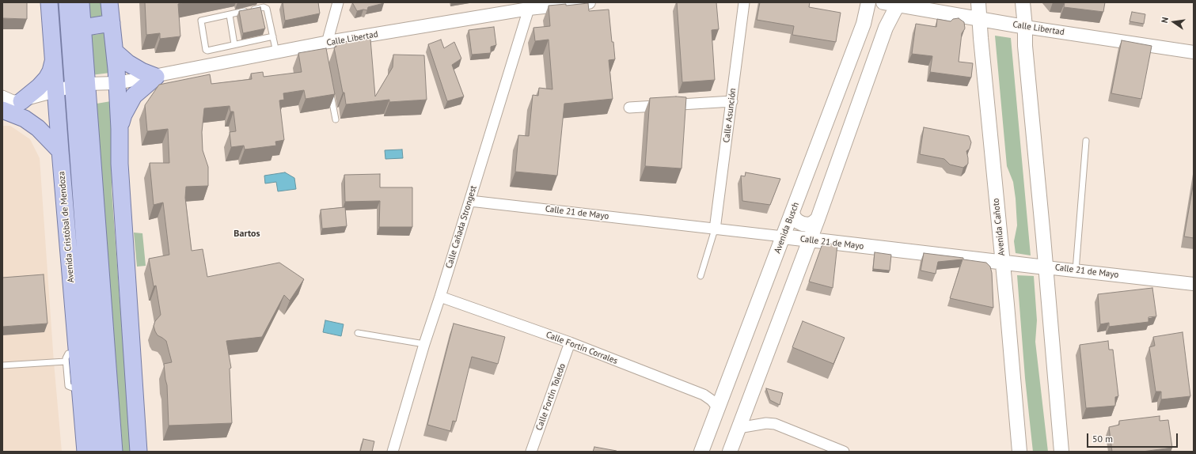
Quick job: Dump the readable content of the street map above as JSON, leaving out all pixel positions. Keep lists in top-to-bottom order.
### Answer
{
  "streets": {
    "main road": [
      "Calle Libertad",
      "Calle 21 de Mayo",
      "Avenida Cristóbal de Mendoza",
      "Avenida Cañoto",
      "Avenida Busch"
    ],
    "street": [
      "Calle Asunción",
      "Calle Cañada Strongest",
      "Calle Fortín Corrales",
      "Calle Fortín Toledo"
    ]
  },
  "crossings": [
    ["Calle Libertad", "Avenida Cristóbal de Mendoza"],
    ["Calle Libertad", "Calle Cañada Strongest"],
    ["Calle Libertad", "Avenida Cañoto"],
    ["Calle Asunción", "Calle 21 de Mayo"],
    ["Calle 21 de Mayo", "Calle Cañada Strongest"],
    ["Calle 21 de Mayo", "Avenida Cañoto"],
    ["Calle 21 de Mayo", "Avenida Busch"],
    ["Calle Cañada Strongest", "Calle Fortín Corrales"],
    ["Avenida Busch", "Calle Fortín Corrales"],
    ["Calle Fortín Corrales", "Calle Fortín Toledo"]
  ],
  "districts": ["Bartos"],
  "scale_bar": "50 m",
  "north": "left"
}
